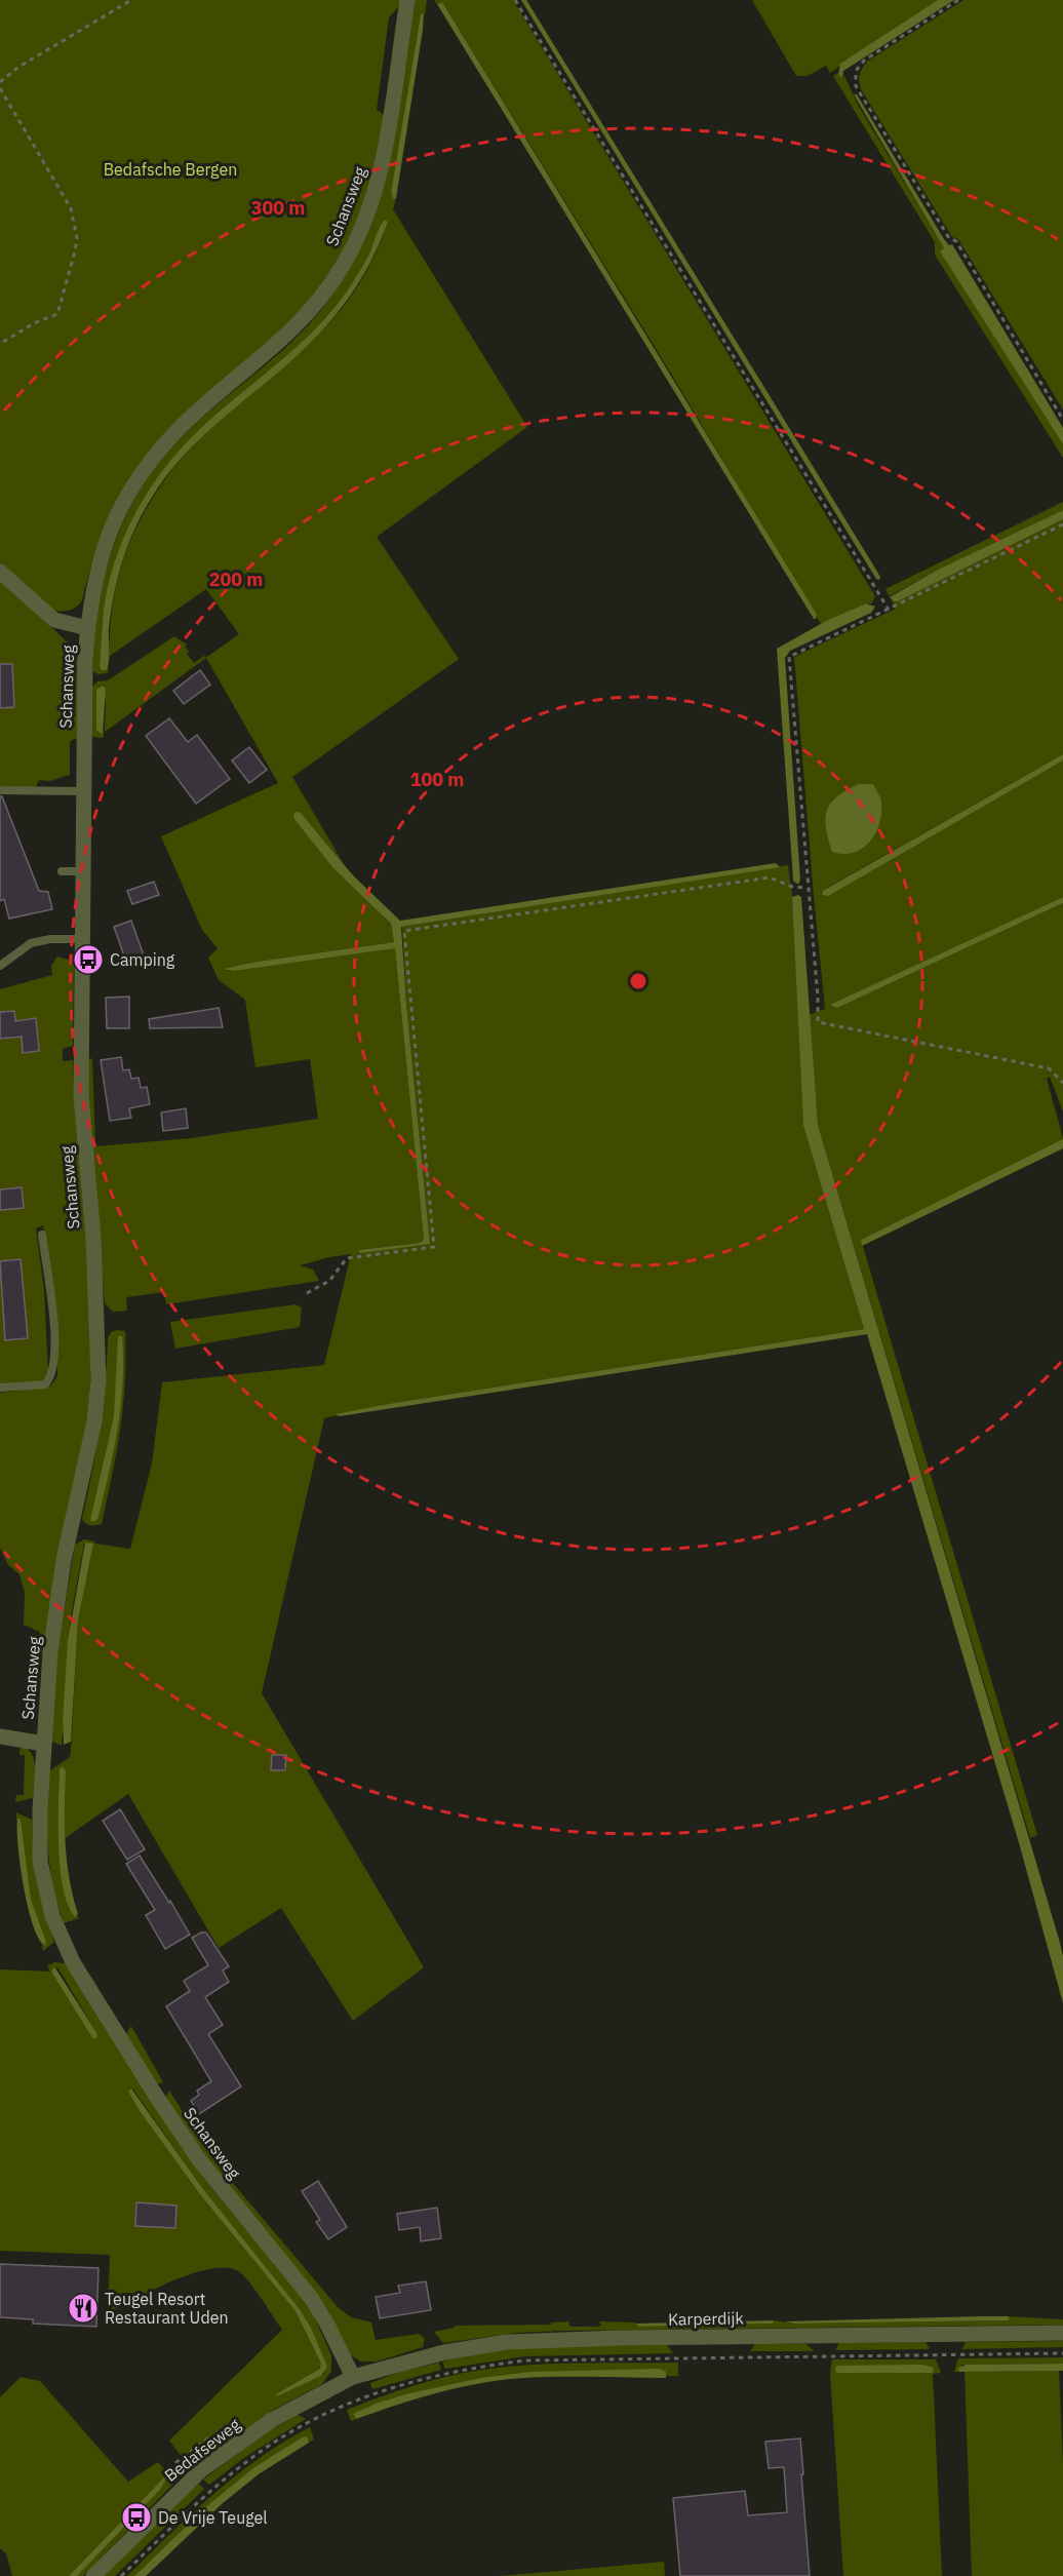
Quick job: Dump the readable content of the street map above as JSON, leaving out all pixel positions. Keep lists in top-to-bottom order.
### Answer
{
  "streets": {
    "street": ["Schansweg", "Karperdijk", "Bedafseweg"]
  },
  "crossings": [
    ["Schansweg", "Karperdijk"],
    ["Schansweg", "Bedafseweg"],
    ["Karperdijk", "Bedafseweg"]
  ],
  "parks": ["Bedafsche Bergen"],
  "places": {
    "bus stop": ["Camping", "De Vrije Teugel"],
    "restaurant": ["Teugel Resort Restaurant Uden"]
  },
  "rings": ["300 m", "200 m", "100 m"]
}
